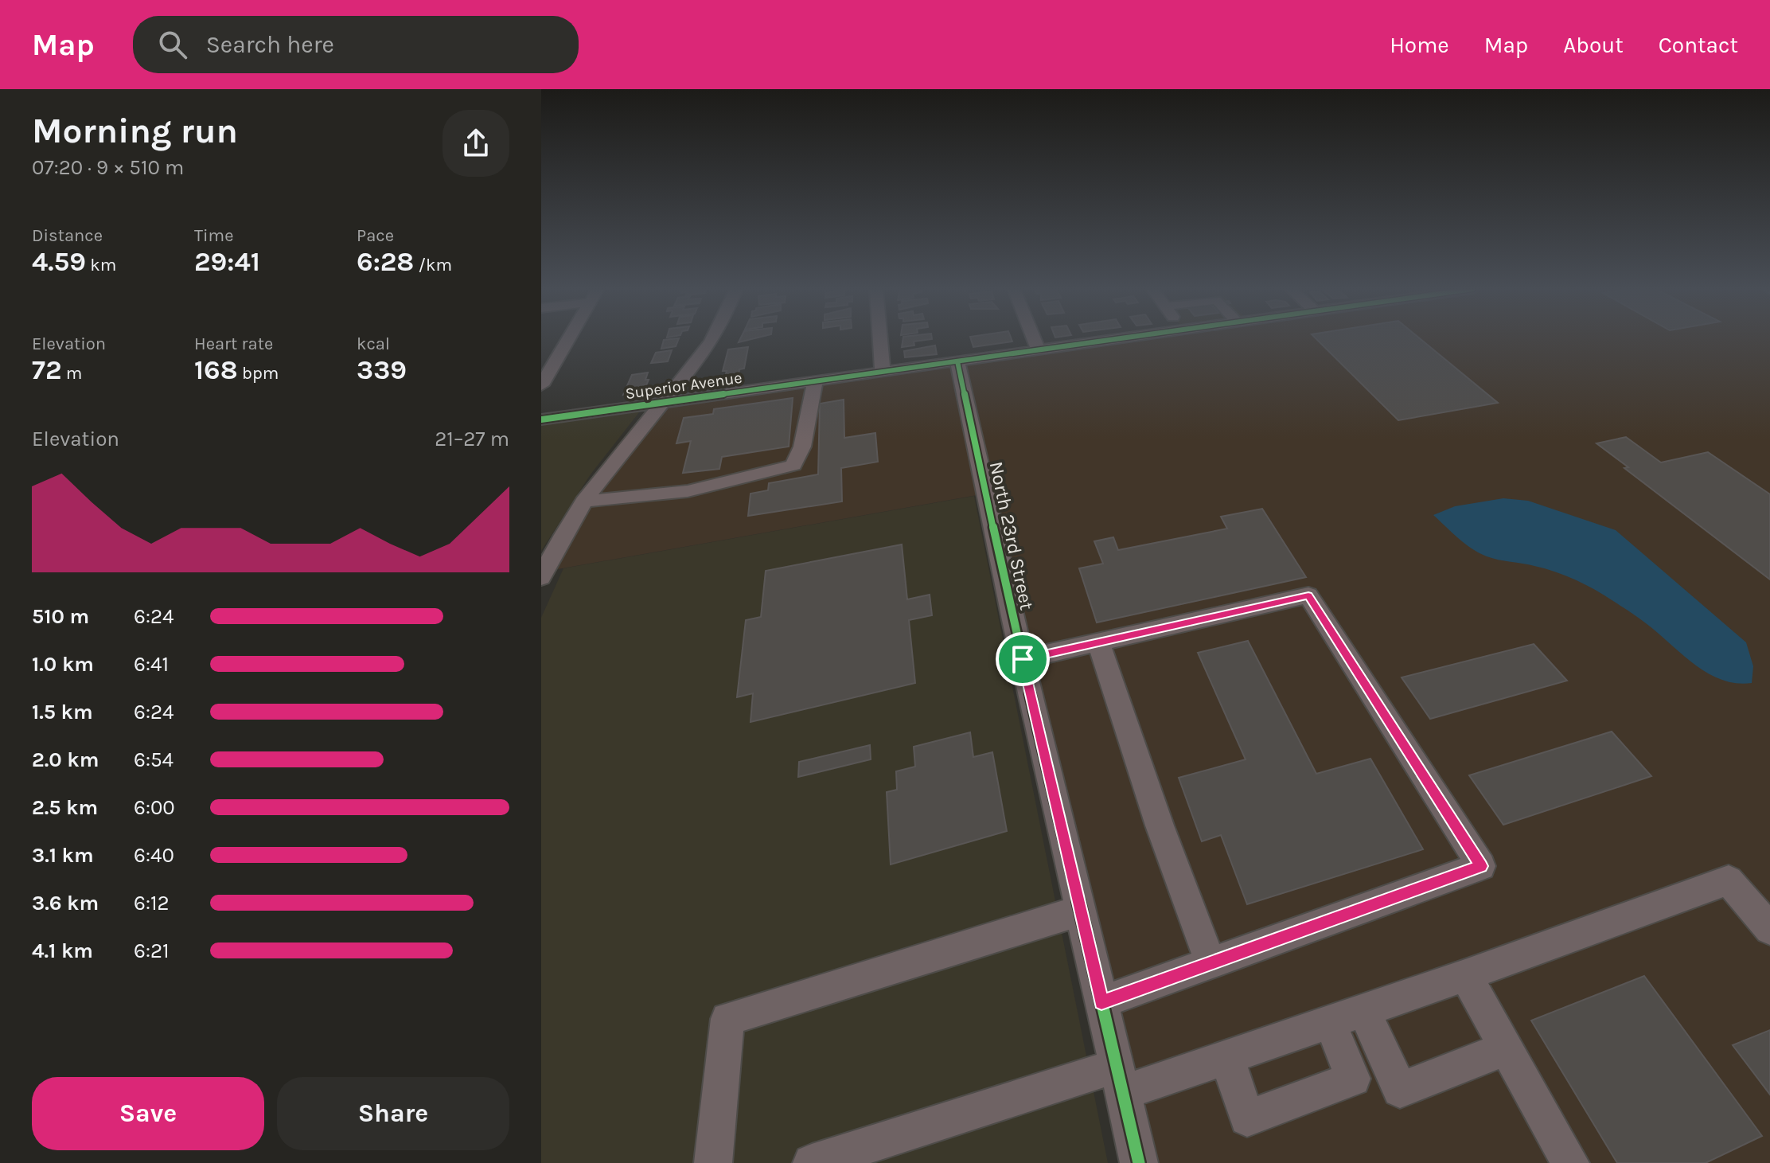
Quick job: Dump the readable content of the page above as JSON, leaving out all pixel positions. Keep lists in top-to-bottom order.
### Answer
{
  "streets": {
    "street": ["Superior Avenue", "North 23rd Street"]
  },
  "crossings": [
    ["Superior Avenue", "North 23rd Street"]
  ],
  "page": {
    "header": "Map",
    "search": "Search here",
    "nav": [
      "Home",
      "Map",
      "About",
      "Contact"
    ],
    "heading": ["Morning run", "07:20 · 9 × 510 m"],
    "stats": [
      ["Distance", "4.59 km"],
      ["Time", "29:41"],
      ["Pace", "6:28 /km"],
      ["Elevation", "72 m"],
      ["Heart rate", "168 bpm"],
      ["kcal", "339"]
    ],
    "chart": ["Elevation", "21–27 m"],
    "list": [
      {
        "name": "510 m",
        "note": "6:24"
      },
      {
        "name": "1.0 km",
        "note": "6:41"
      },
      {
        "name": "1.5 km",
        "note": "6:24"
      },
      {
        "name": "2.0 km",
        "note": "6:54"
      },
      {
        "name": "2.5 km",
        "note": "6:00"
      },
      {
        "name": "3.1 km",
        "note": "6:40"
      },
      {
        "name": "3.6 km",
        "note": "6:12"
      },
      {
        "name": "4.1 km",
        "note": "6:21"
      }
    ],
    "buttons": ["Save", "Share"]
  }
}
